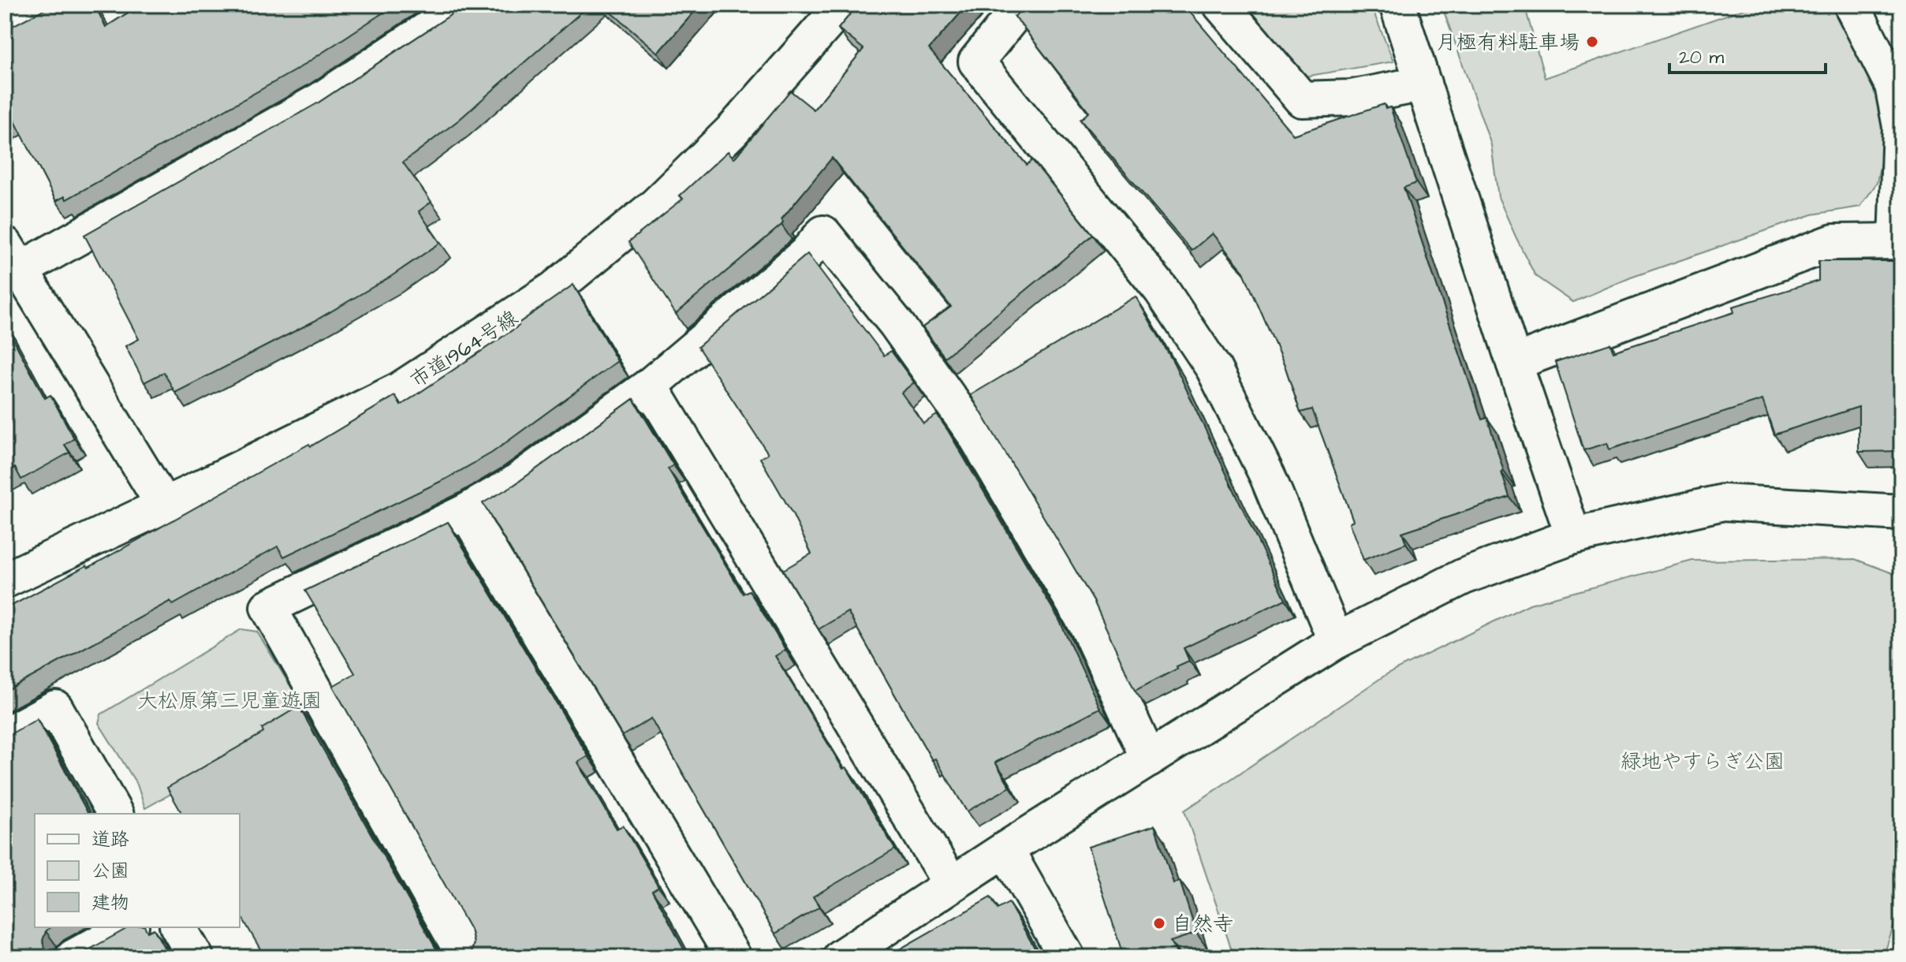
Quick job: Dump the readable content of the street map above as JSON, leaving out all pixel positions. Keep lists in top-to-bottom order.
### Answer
{
  "streets": {
    "street": ["市道1964号線"]
  },
  "parks": ["大松原第三児童遊園", "緑地やすらぎ公園"],
  "places": ["月極有料駐車場", "自然寺"],
  "legend": ["道路", "公園", "建物"],
  "scale_bar": "20 m"
}
